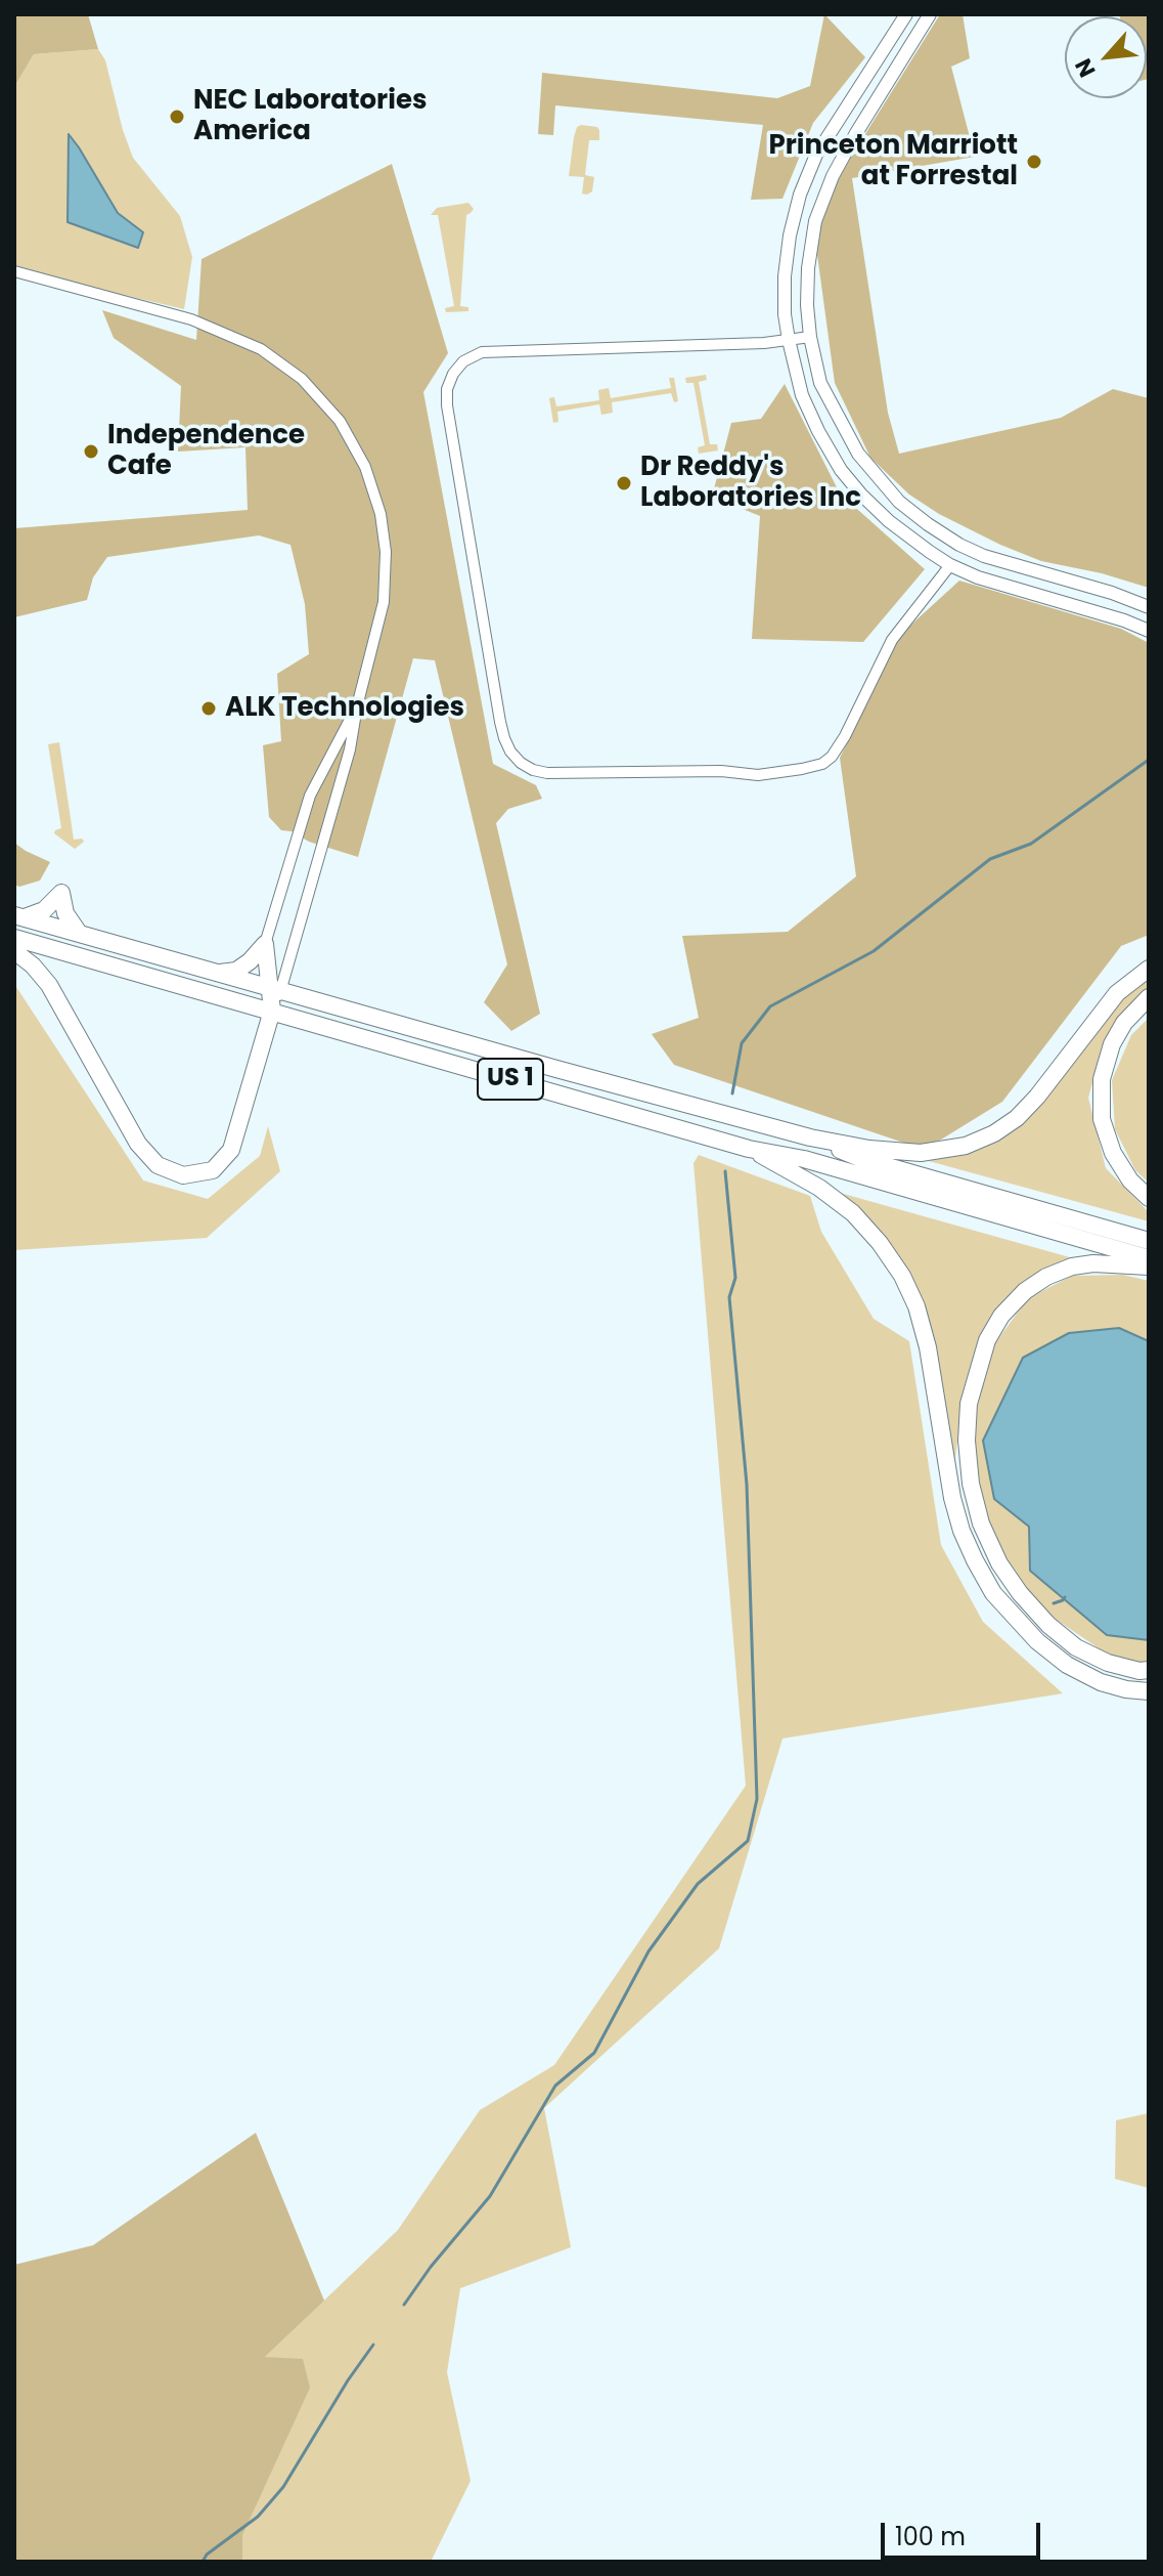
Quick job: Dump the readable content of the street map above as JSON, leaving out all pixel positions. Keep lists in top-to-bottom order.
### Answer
{
  "streets": {
    "highway": ["US 1"]
  },
  "places": [
    "NEC Laboratories America",
    "Princeton Marriott at Forrestal",
    "Independence Cafe",
    "Dr Reddy's Laboratories Inc",
    "ALK Technologies"
  ],
  "scale_bar": "100 m",
  "north": "bottom left"
}
